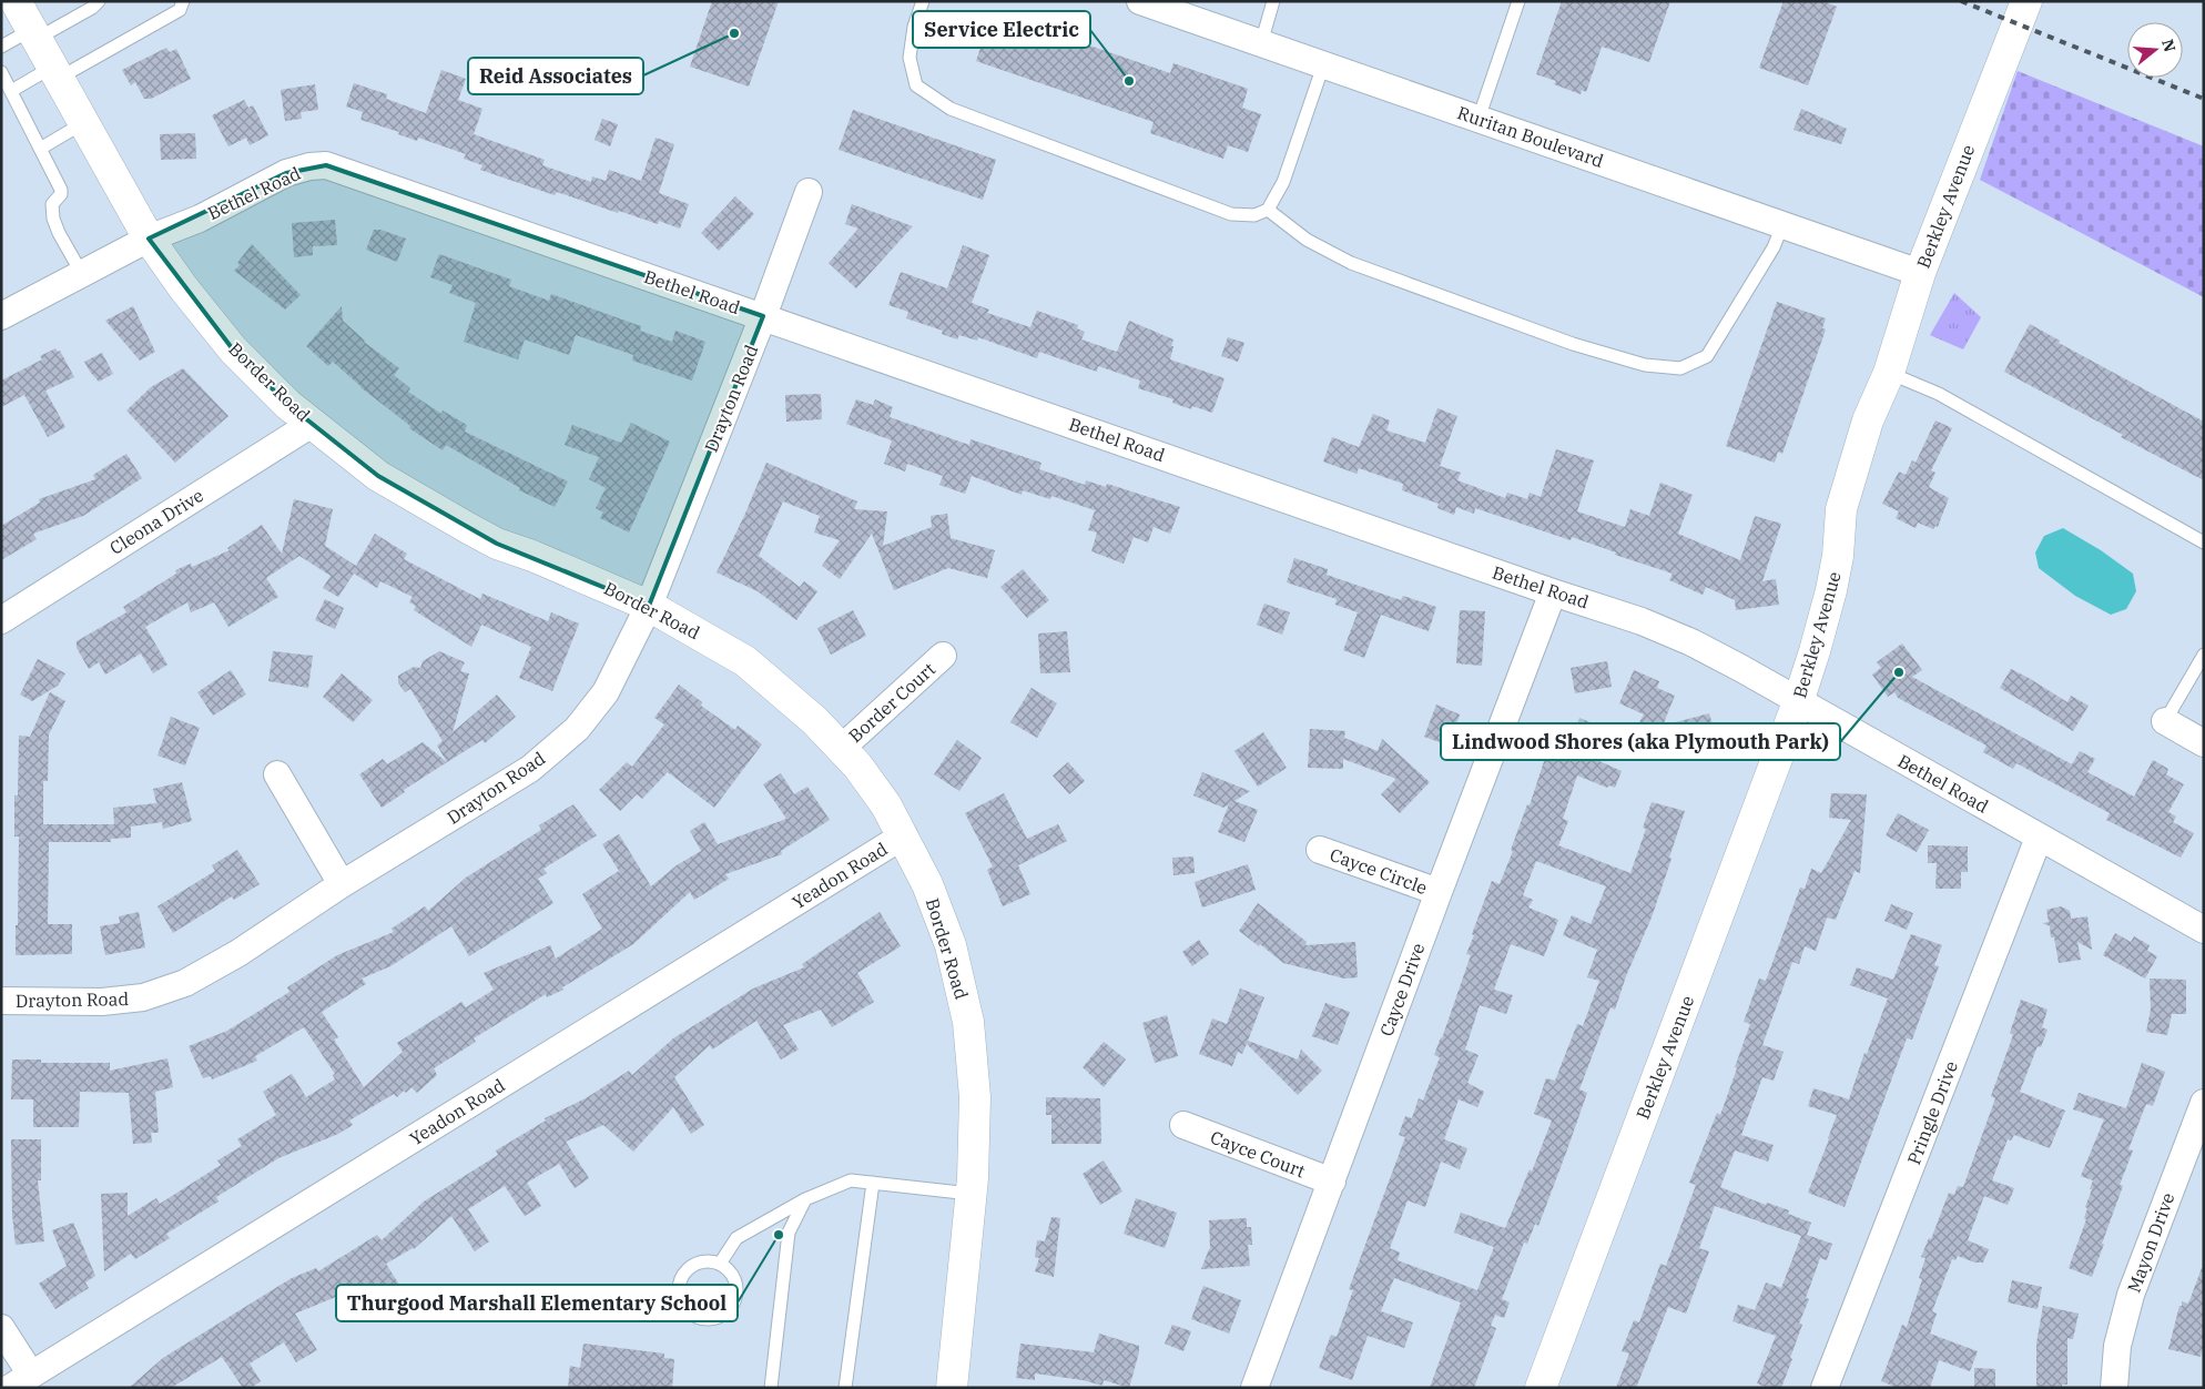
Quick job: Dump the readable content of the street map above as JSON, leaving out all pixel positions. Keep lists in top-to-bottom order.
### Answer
{
  "streets": {
    "street": [
      "Ruritan Boulevard",
      "Bethel Road",
      "Berkley Avenue",
      "Border Road",
      "Drayton Road",
      "Cleona Drive",
      "Border Court",
      "Cayce Circle",
      "Yeadon Road",
      "Cayce Drive",
      "Pringle Drive",
      "Cayce Court",
      "Mayon Drive"
    ]
  },
  "crossings": [
    ["Ruritan Boulevard", "Berkley Avenue"],
    ["Bethel Road", "Berkley Avenue"],
    ["Bethel Road", "Border Road"],
    ["Bethel Road", "Drayton Road"],
    ["Bethel Road", "Cayce Drive"],
    ["Bethel Road", "Pringle Drive"],
    ["Border Road", "Drayton Road"],
    ["Border Road", "Cleona Drive"],
    ["Border Road", "Border Court"],
    ["Border Road", "Yeadon Road"],
    ["Cayce Circle", "Cayce Drive"],
    ["Cayce Drive", "Cayce Court"]
  ],
  "places": [
    "Reid Associates",
    "Service Electric",
    "Lindwood Shores (aka Plymouth Park)",
    "Thurgood Marshall Elementary School"
  ],
  "north": "right"
}
